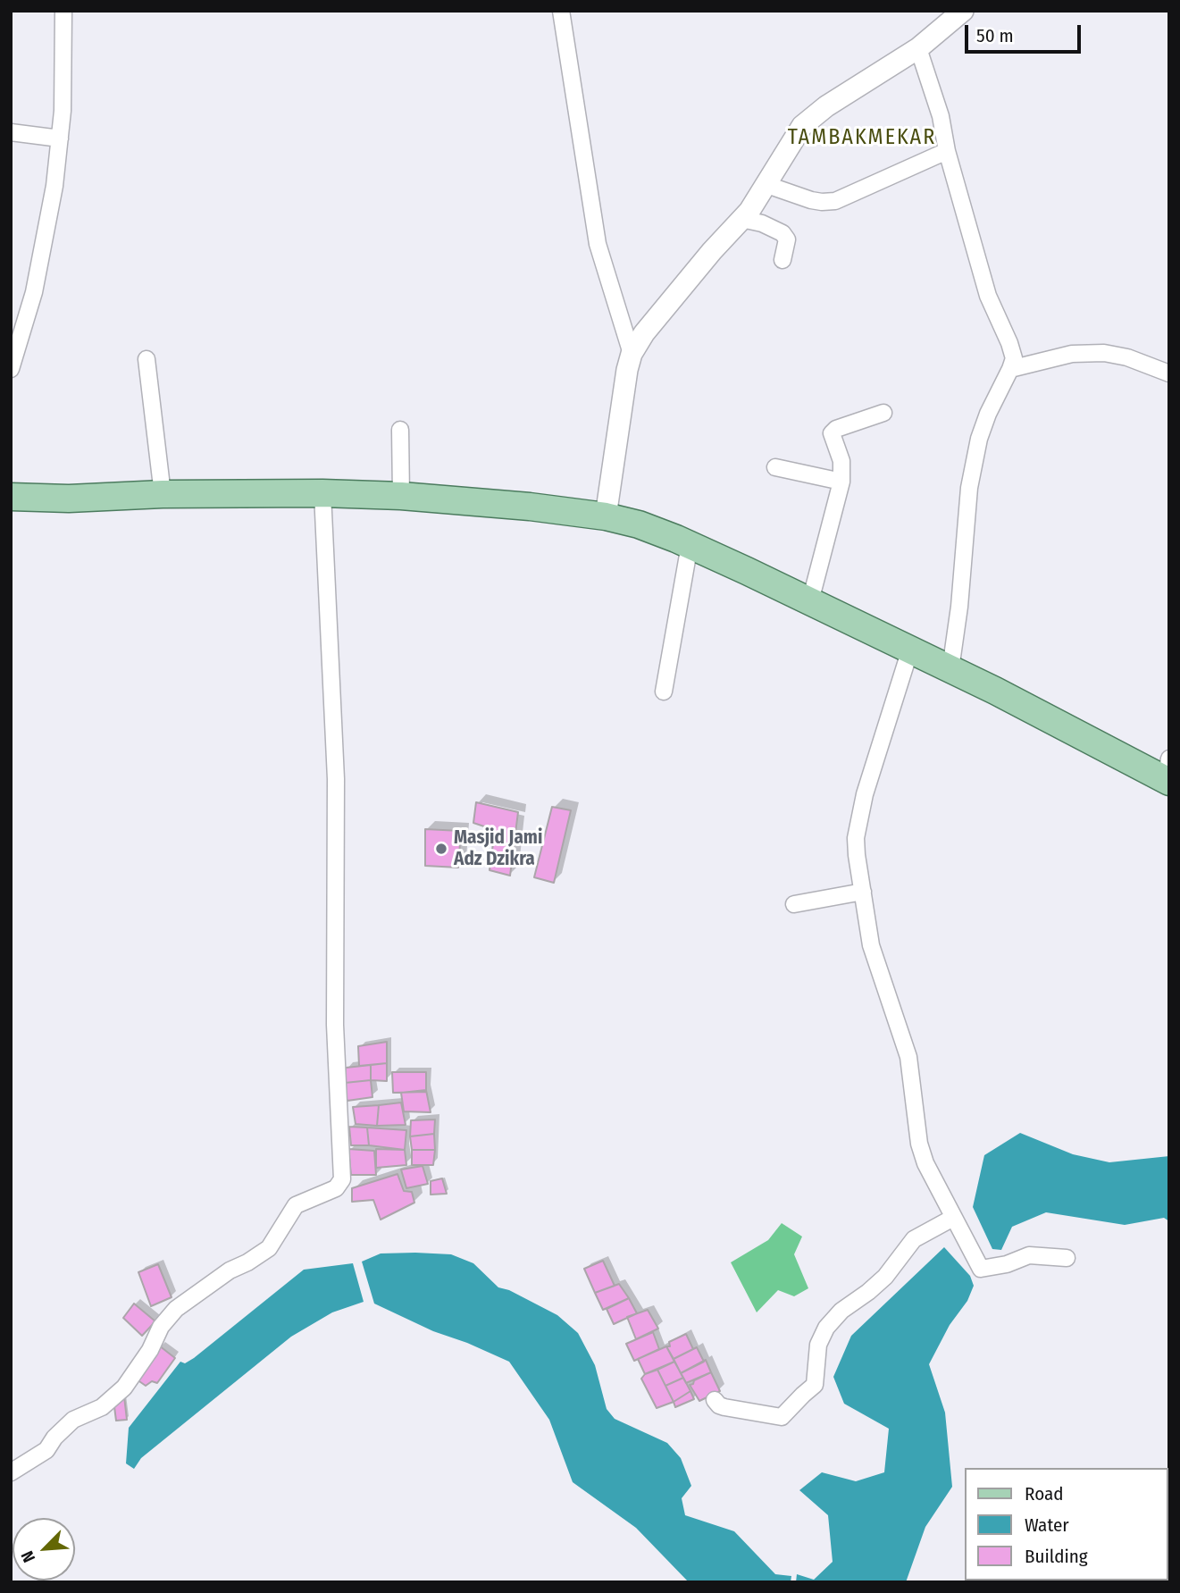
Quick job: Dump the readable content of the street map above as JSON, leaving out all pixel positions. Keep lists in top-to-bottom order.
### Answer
{
  "districts": ["TAMBAKMEKAR"],
  "places": ["Masjid Jami Adz Dzikra"],
  "legend": ["Road", "Water", "Building"],
  "scale_bar": "50 m",
  "north": "bottom left"
}
